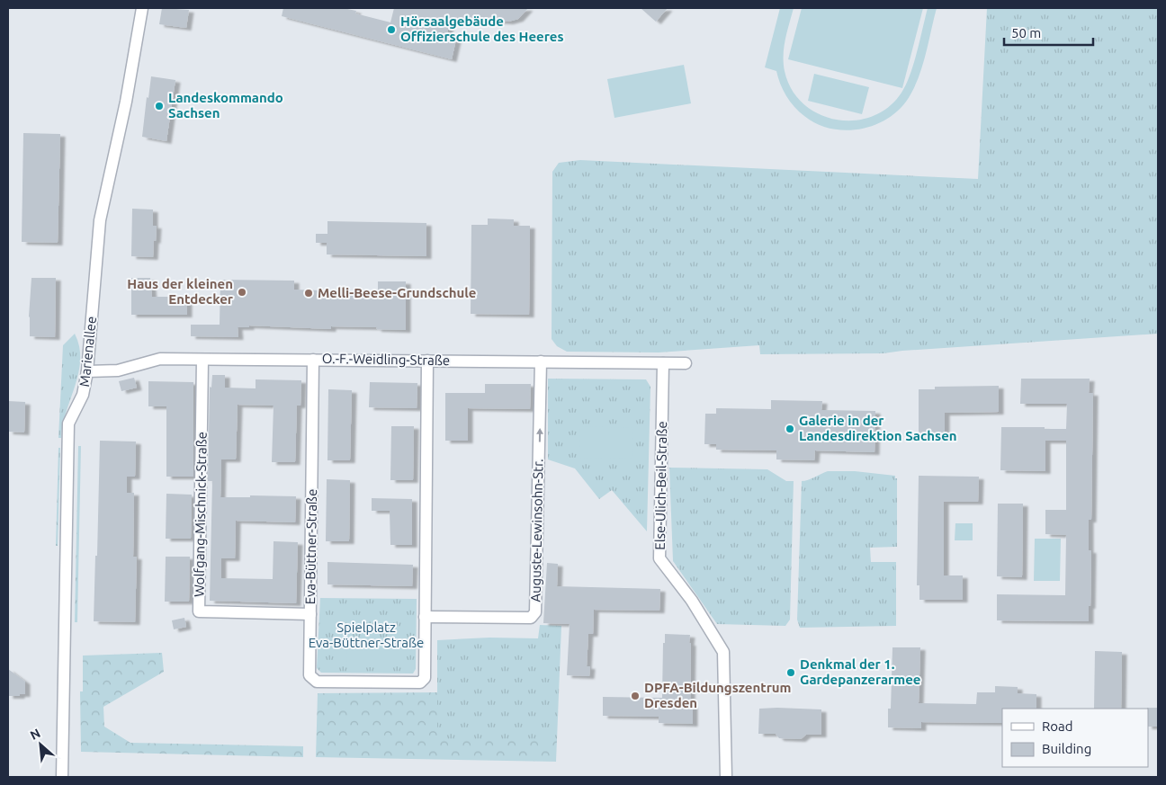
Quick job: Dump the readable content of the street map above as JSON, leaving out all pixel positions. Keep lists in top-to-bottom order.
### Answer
{
  "streets": {
    "street": [
      "Marienallee",
      "O.-F.-Weidling-Straße",
      "Else-Ulich-Beil-Straße",
      "Wolfgang-Mischnick-Straße",
      "Auguste-Lewinsohn-Str.",
      "Eva-Büttner-Straße"
    ]
  },
  "crossings": [
    ["Marienallee", "O.-F.-Weidling-Straße"],
    ["O.-F.-Weidling-Straße", "Else-Ulich-Beil-Straße"],
    ["O.-F.-Weidling-Straße", "Wolfgang-Mischnick-Straße"],
    ["O.-F.-Weidling-Straße", "Auguste-Lewinsohn-Str."],
    ["O.-F.-Weidling-Straße", "Eva-Büttner-Straße"],
    ["Wolfgang-Mischnick-Straße", "Eva-Büttner-Straße"],
    ["Auguste-Lewinsohn-Str.", "Eva-Büttner-Straße"]
  ],
  "parks": ["Spielplatz Eva-Büttner-Straße"],
  "places": [
    "Hörsaalgebäude Offizierschule des Heeres",
    "Landeskommando Sachsen",
    "Haus der kleinen Entdecker",
    "Melli-Beese-Grundschule",
    "Galerie in der Landesdirektion Sachsen",
    "Denkmal der 1. Gardepanzerarmee",
    "DPFA-Bildungszentrum Dresden"
  ],
  "legend": ["Road", "Building"],
  "scale_bar": "50 m",
  "north": "top left"
}
